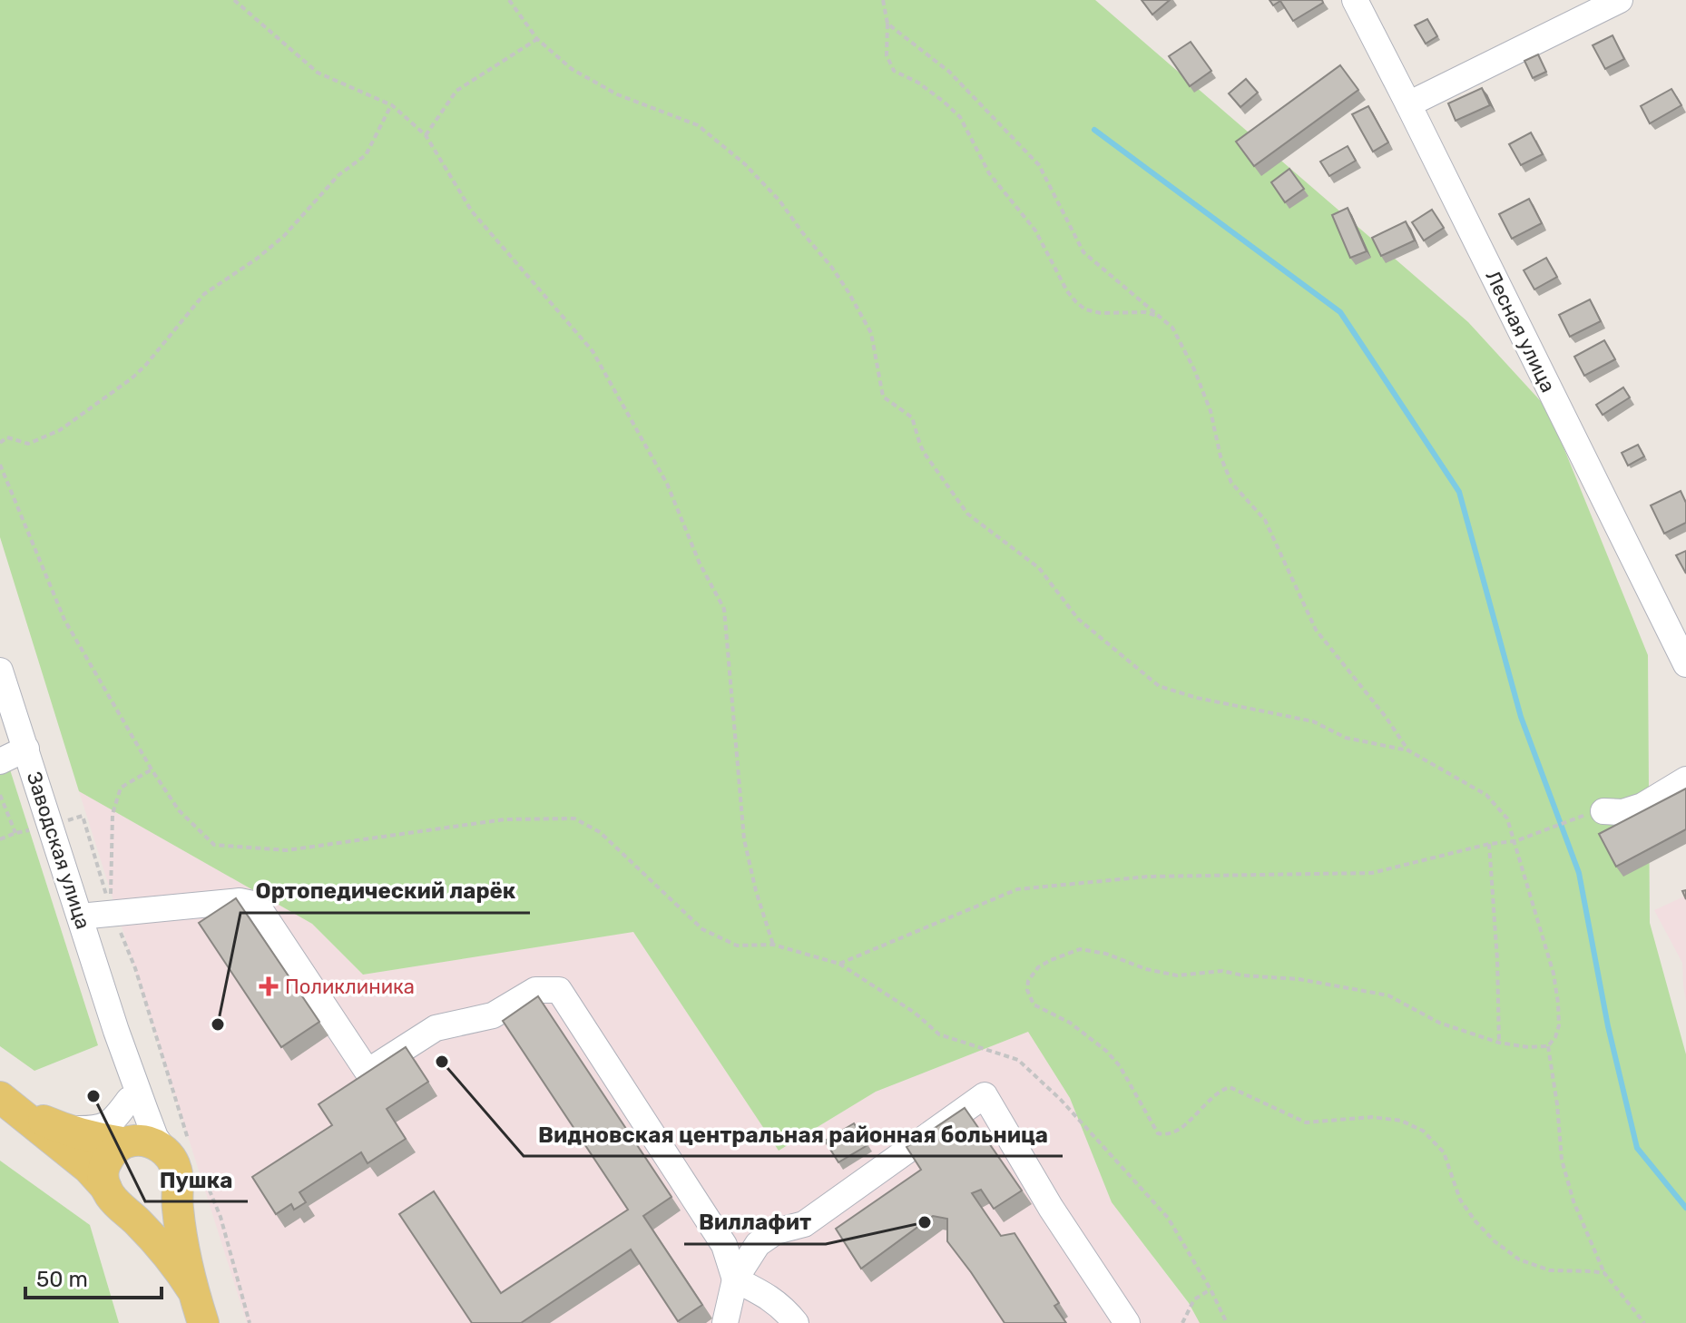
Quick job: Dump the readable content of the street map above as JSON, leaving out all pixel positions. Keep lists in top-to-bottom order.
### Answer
{
  "streets": {
    "street": ["Лесная улица", "Заводская улица"]
  },
  "places": {
    "health": ["Поликлиника"],
    "other": [
      "Ортопедический ларёк",
      "Видновская центральная районная больница",
      "Пушка",
      "Виллафит"
    ]
  },
  "scale_bar": "50 m"
}
